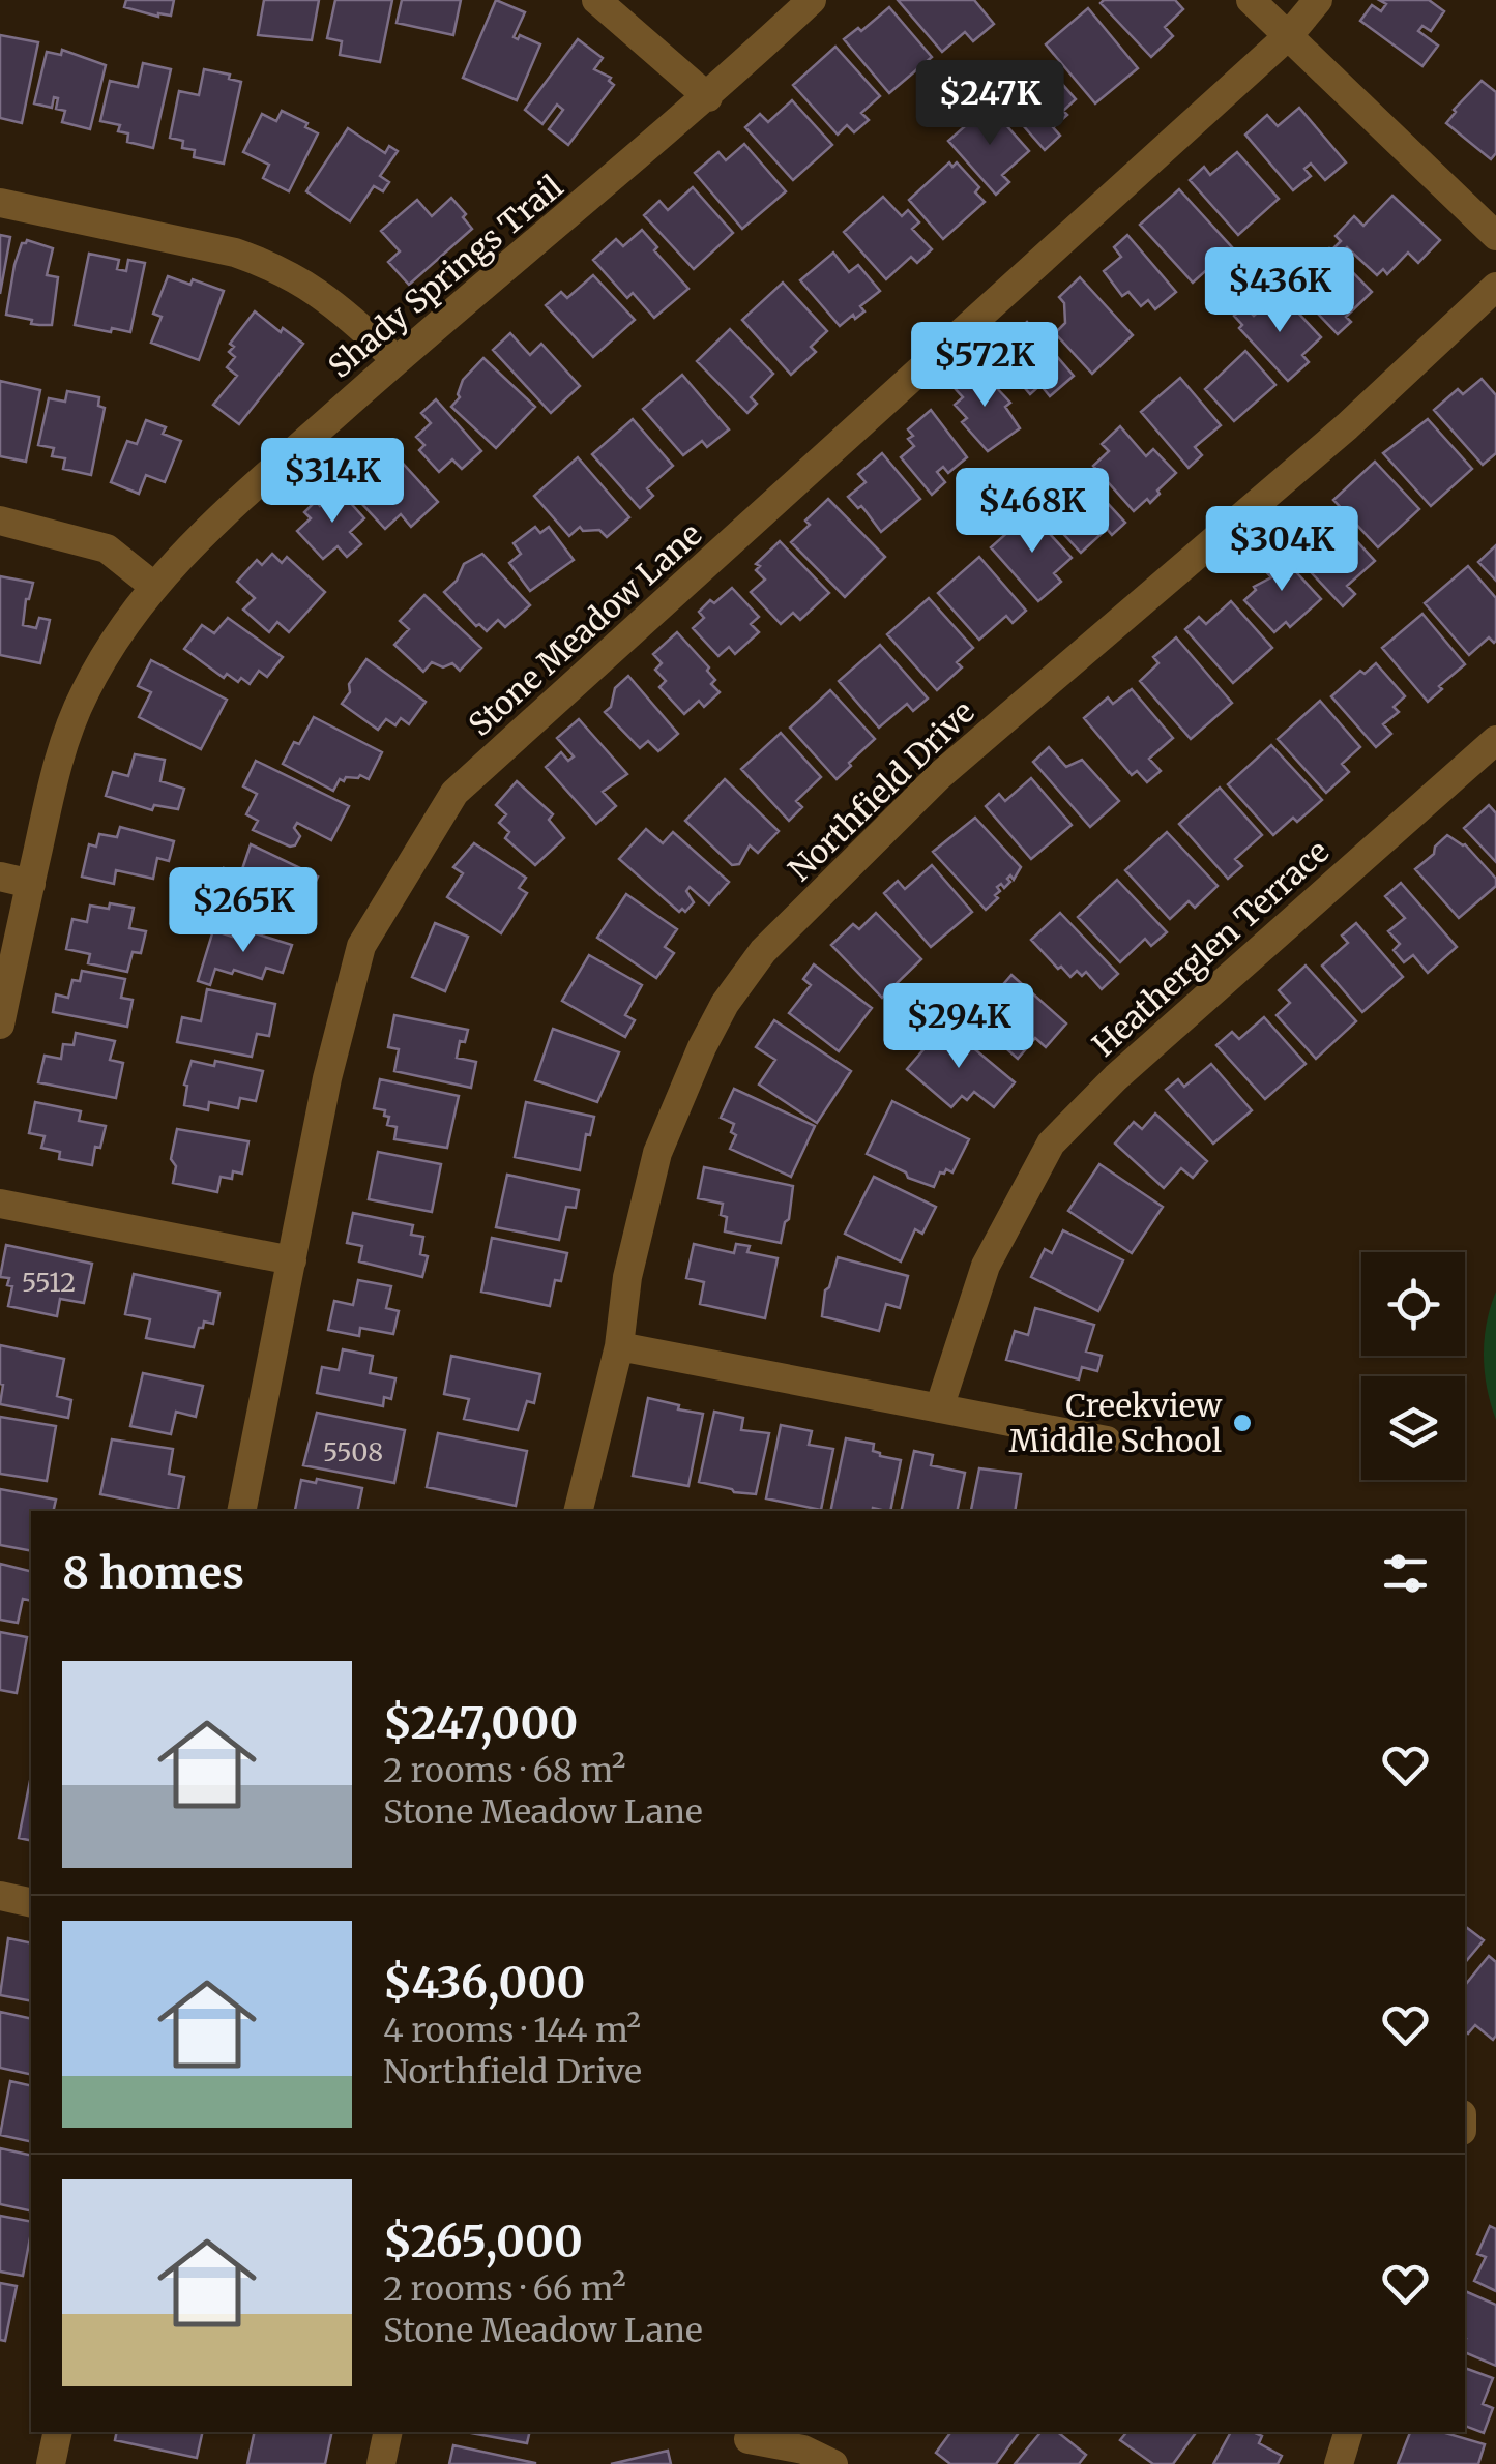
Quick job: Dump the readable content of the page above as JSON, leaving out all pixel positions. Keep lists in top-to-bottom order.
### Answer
{
  "streets": {
    "street": [
      "Shady Springs Trail",
      "Stone Meadow Lane",
      "Northfield Drive",
      "Heatherglen Terrace"
    ]
  },
  "places": ["Creekview Middle School"],
  "house_numbers": ["5512", "5508"],
  "page": {
    "price": [
      "$247K",
      "$436K",
      "$572K",
      "$314K",
      "$468K",
      "$304K",
      "$265K",
      "$294K"
    ],
    "heading": "8 homes",
    "list": [
      {
        "name": "$247,000",
        "note": "2 rooms · 68 m² · Stone Meadow Lane"
      },
      {
        "name": "$436,000",
        "note": "4 rooms · 144 m² · Northfield Drive"
      },
      {
        "name": "$265,000",
        "note": "2 rooms · 66 m² · Stone Meadow Lane"
      }
    ]
  }
}
